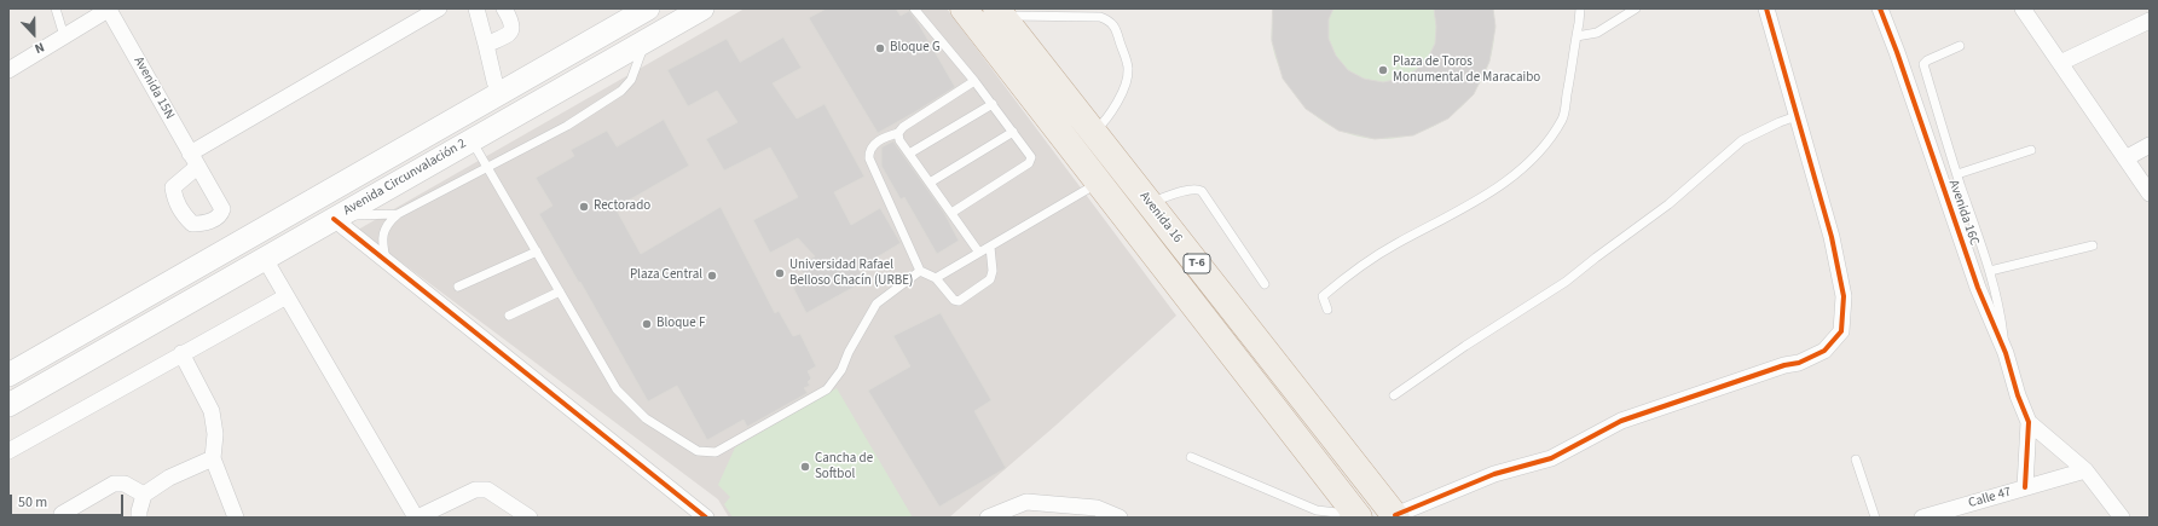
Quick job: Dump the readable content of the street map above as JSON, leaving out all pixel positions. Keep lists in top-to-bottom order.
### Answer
{
  "streets": {
    "highway": ["Avenida 16", "T-6"],
    "main road": ["Avenida Circunvalación 2"],
    "street": ["Avenida 15N", "Avenida 16C", "Calle 47"]
  },
  "places": [
    "Bloque G",
    "Plaza de Toros Monumental de Maracaibo",
    "Rectorado",
    "Universidad Rafael Belloso Chacín (URBE)",
    "Plaza Central",
    "Bloque F",
    "Cancha de Softbol"
  ],
  "scale_bar": "50 m",
  "north": "bottom"
}
